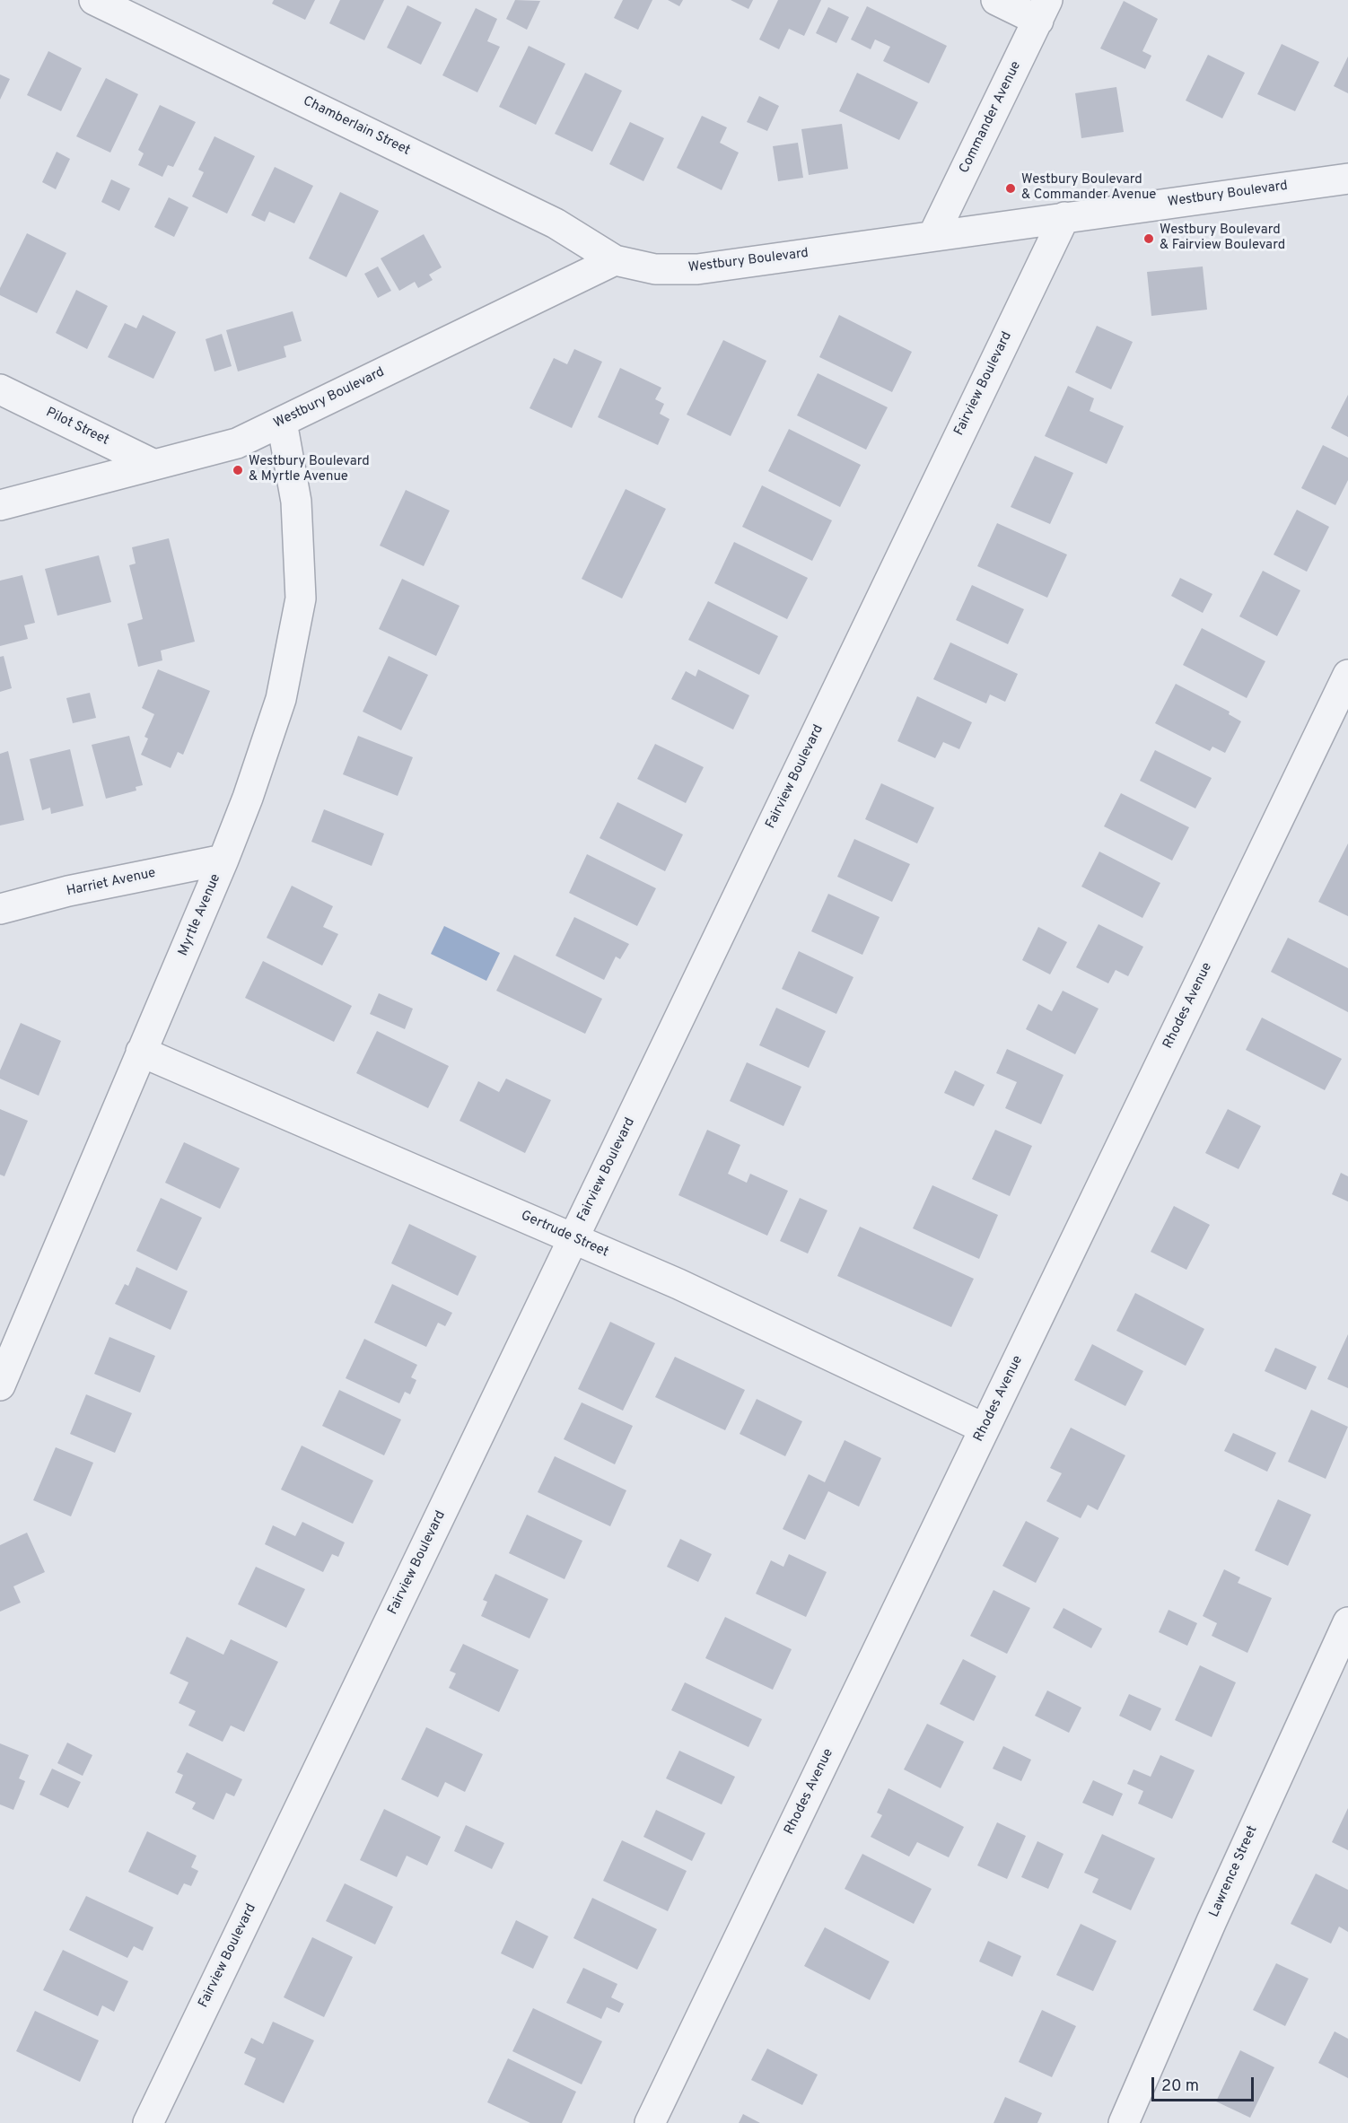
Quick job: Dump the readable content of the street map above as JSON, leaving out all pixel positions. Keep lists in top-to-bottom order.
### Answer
{
  "streets": {
    "street": [
      "Commander Avenue",
      "Chamberlain Street",
      "Westbury Boulevard",
      "Fairview Boulevard",
      "Pilot Street",
      "Harriet Avenue",
      "Myrtle Avenue",
      "Rhodes Avenue",
      "Gertrude Street",
      "Lawrence Street"
    ]
  },
  "crossings": [
    ["Commander Avenue", "Westbury Boulevard"],
    ["Chamberlain Street", "Westbury Boulevard"],
    ["Westbury Boulevard", "Fairview Boulevard"],
    ["Westbury Boulevard", "Pilot Street"],
    ["Westbury Boulevard", "Myrtle Avenue"],
    ["Fairview Boulevard", "Gertrude Street"],
    ["Harriet Avenue", "Myrtle Avenue"],
    ["Myrtle Avenue", "Gertrude Street"],
    ["Rhodes Avenue", "Gertrude Street"]
  ],
  "places": ["Westbury Boulevard & Commander Avenue", "Westbury Boulevard & Fairview Boulevard", "Westbury Boulevard & Myrtle Avenue"],
  "scale_bar": "20 m"
}
